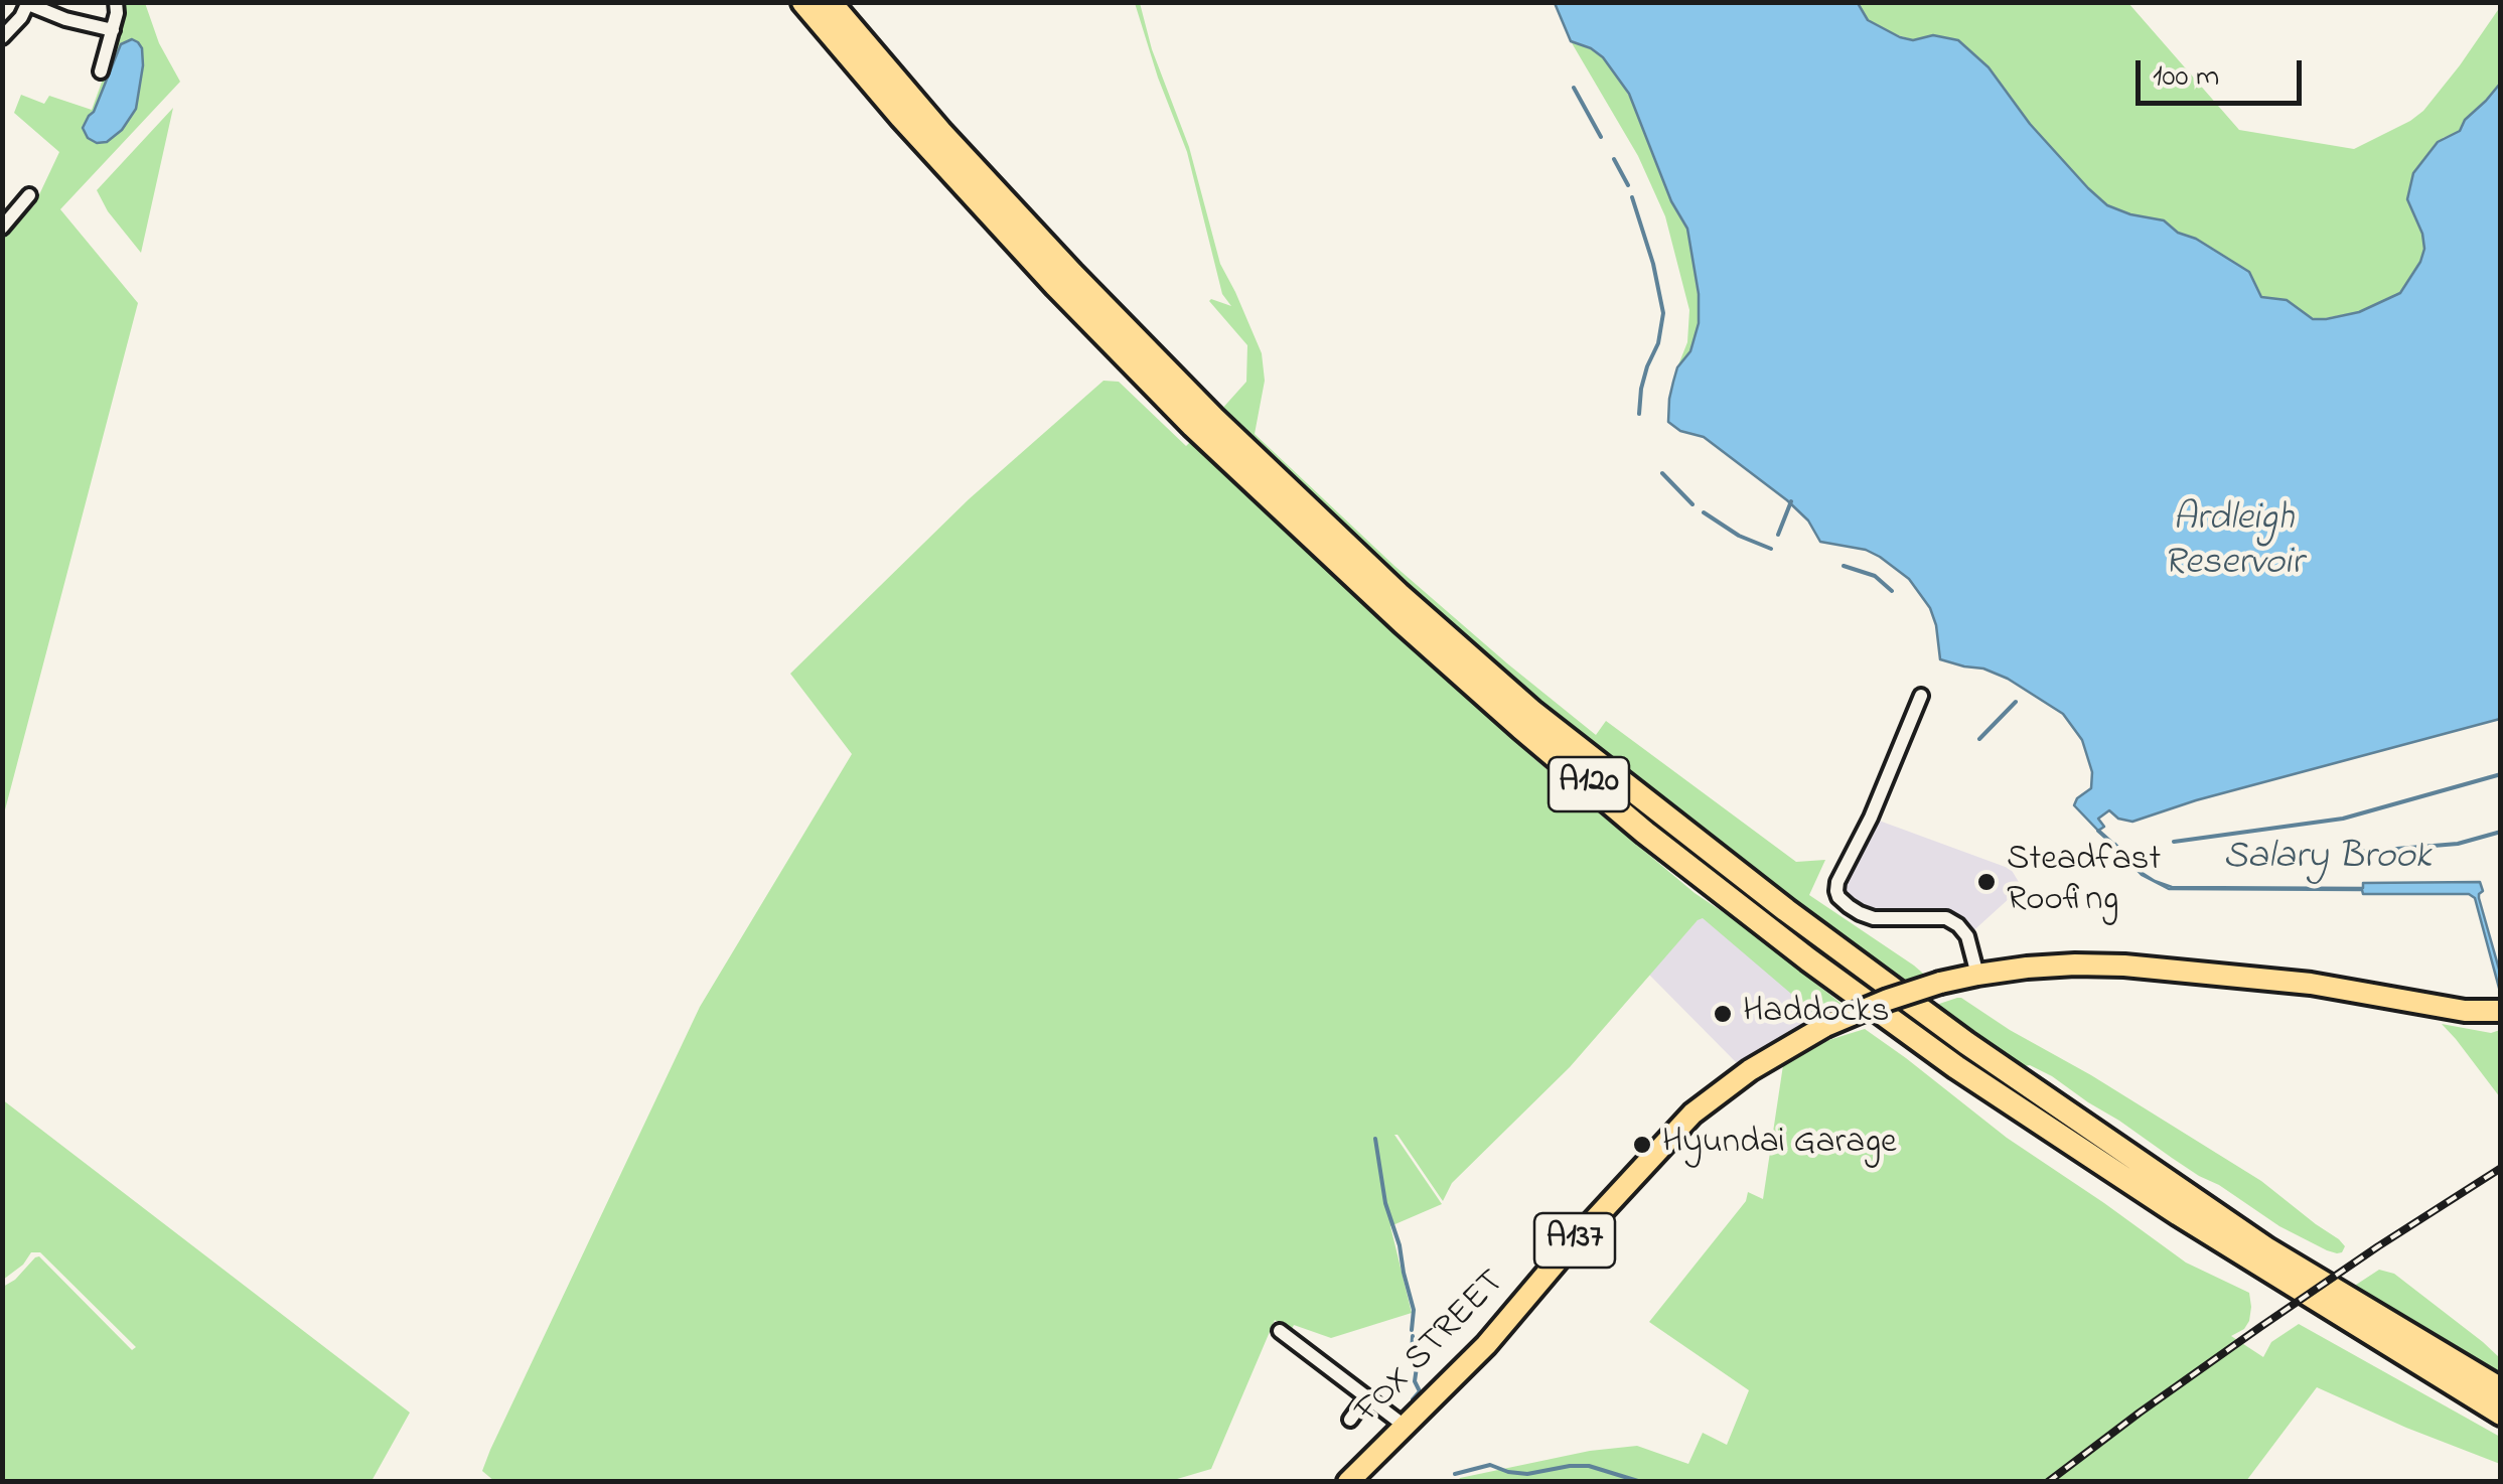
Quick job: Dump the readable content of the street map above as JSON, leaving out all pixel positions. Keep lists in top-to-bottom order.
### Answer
{
  "streets": {
    "highway": ["A120"],
    "main road": ["A137", "FOX STREET"]
  },
  "crossings": [
    ["A137", "FOX STREET"]
  ],
  "water": ["Ardleigh Reservoir", "Salary Brook"],
  "places": ["Steadfast Roofing", "Haddocks", "Hyundai Garage"],
  "scale_bar": "100 m"
}
